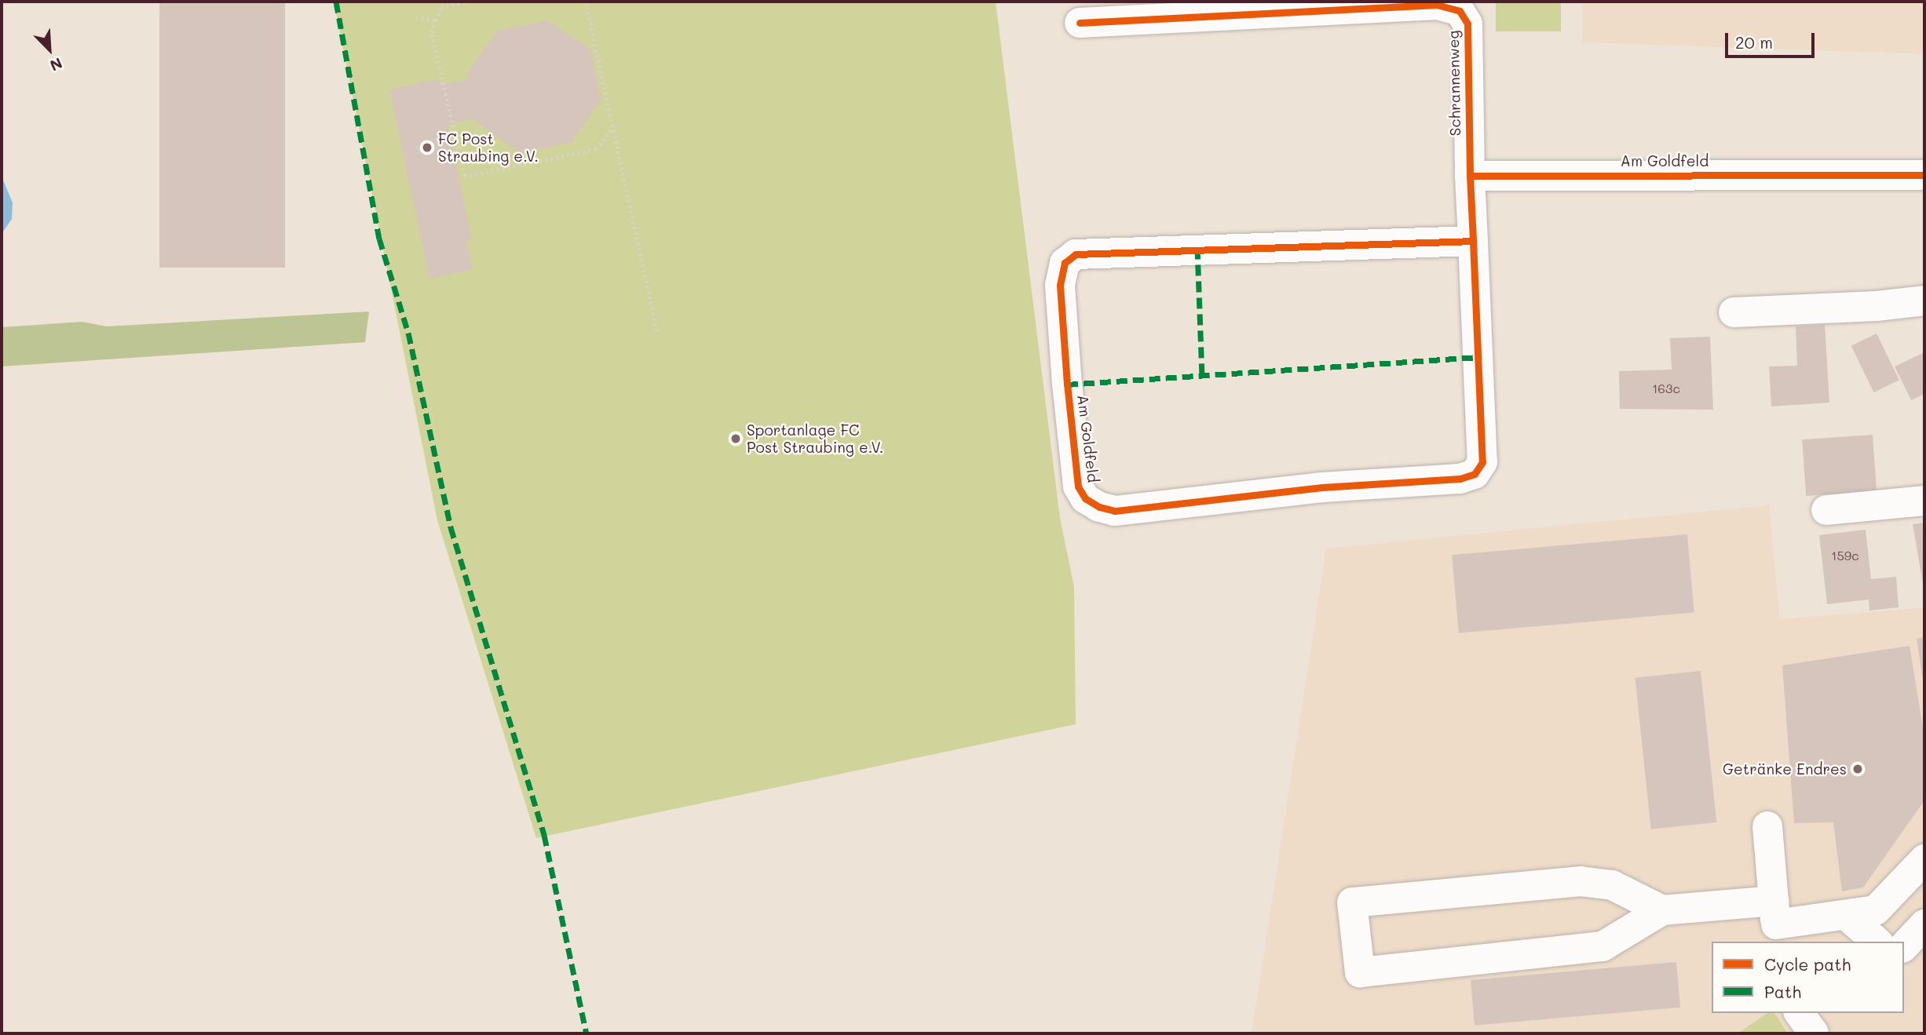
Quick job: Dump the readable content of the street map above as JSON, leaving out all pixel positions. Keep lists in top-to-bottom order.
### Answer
{
  "streets": {
    "street": ["Schrannenweg", "Am Goldfeld"]
  },
  "crossings": [
    ["Schrannenweg", "Am Goldfeld"]
  ],
  "places": ["FC Post Straubing e.V.", "Sportanlage FC Post Straubing e.V.", "Getränke Endres"],
  "house_numbers": ["163c", "159c"],
  "legend": ["Cycle path", "Path"],
  "scale_bar": "20 m",
  "north": "bottom right"
}
